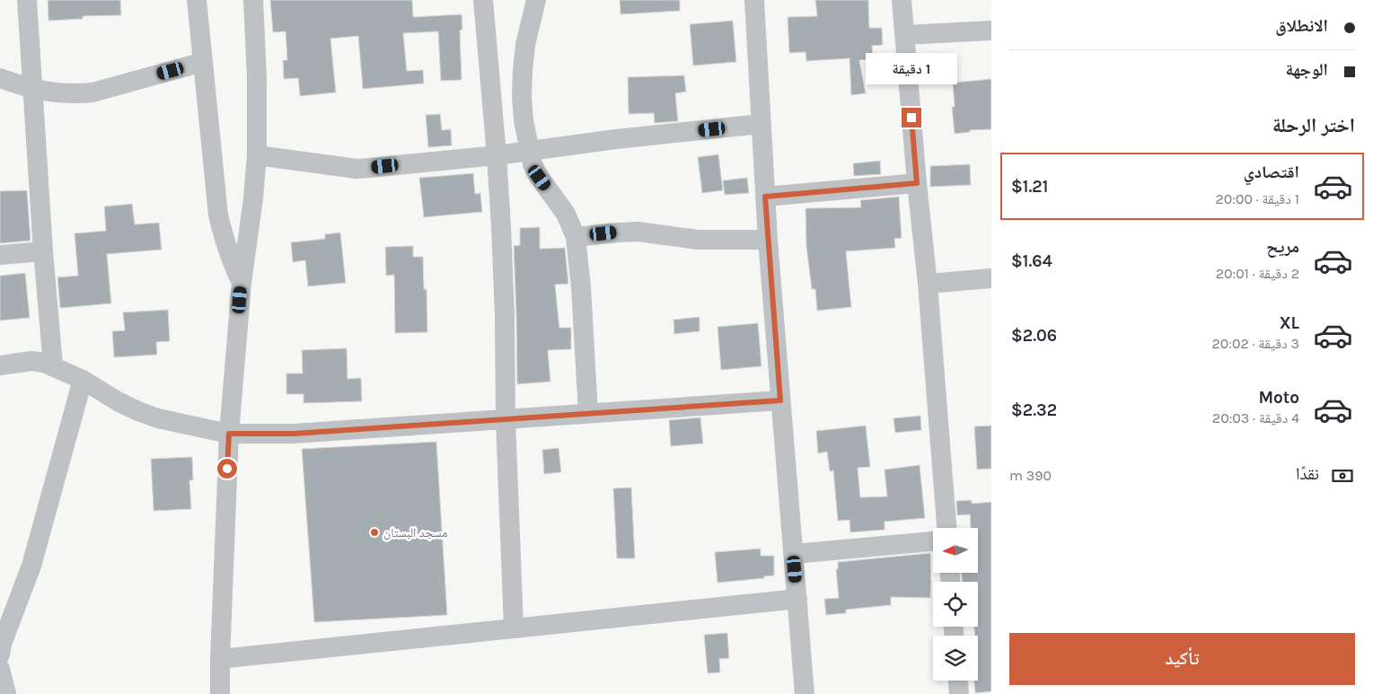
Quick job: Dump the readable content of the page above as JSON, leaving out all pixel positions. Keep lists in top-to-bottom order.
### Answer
{
  "places": ["مسجد البستان"],
  "north": "left",
  "page": {
    "banner": ["الانطلاق", "الوجهة"],
    "bubble": "1 دقيقة",
    "heading": "اختر الرحلة",
    "list": [
      {
        "name": "اقتصادي",
        "note": "1 دقيقة · 20:00",
        "value": "$1.21"
      },
      {
        "name": "مريح",
        "note": "2 دقيقة · 20:01",
        "value": "$1.64"
      },
      {
        "name": "XL",
        "note": "3 دقيقة · 20:02",
        "value": "$2.06"
      },
      {
        "name": "Moto",
        "note": "4 دقيقة · 20:03",
        "value": "$2.32"
      }
    ],
    "pay": ["نقدًا", "390 m"],
    "buttons": "تأكيد"
  }
}
